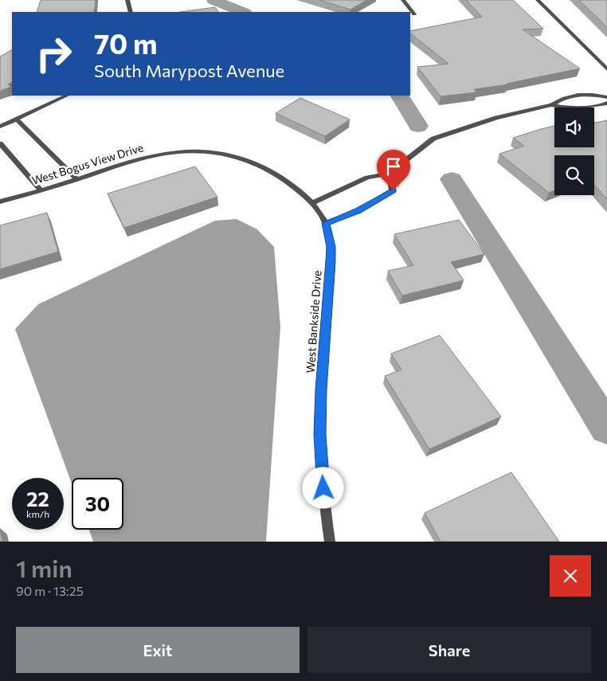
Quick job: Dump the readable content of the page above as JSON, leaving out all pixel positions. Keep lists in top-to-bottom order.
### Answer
{
  "streets": {
    "street": ["West Bogus View Drive", "West Bankside Drive"]
  },
  "crossings": [
    ["West Bogus View Drive", "West Bankside Drive"]
  ],
  "page": {
    "turn": ["70 m", "South Marypost Avenue"],
    "speed": "22 km/h",
    "limit": "30",
    "heading": ["1 min", "90 m · 13:25"],
    "buttons": ["Exit", "Share"]
  }
}
